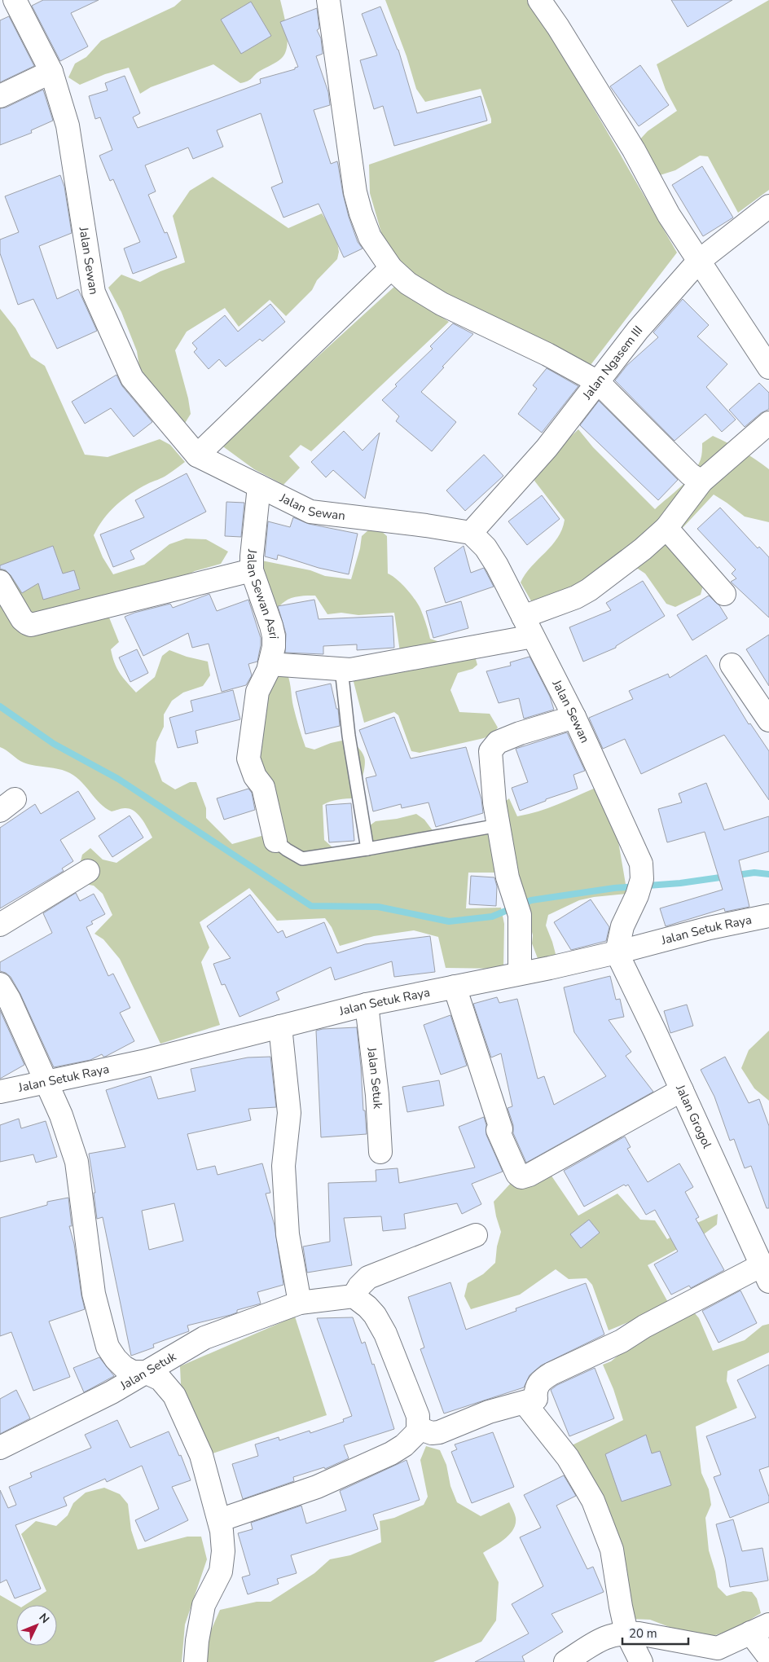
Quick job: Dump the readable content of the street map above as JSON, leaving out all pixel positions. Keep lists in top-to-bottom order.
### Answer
{
  "streets": {
    "street": [
      "Jalan Sewan",
      "Jalan Ngasem III",
      "Jalan Sewan Asri",
      "Jalan Setuk Raya",
      "Jalan Setuk",
      "Jalan Grogol"
    ]
  },
  "crossings": [
    ["Jalan Sewan", "Jalan Ngasem III"],
    ["Jalan Sewan", "Jalan Sewan Asri"],
    ["Jalan Sewan", "Jalan Setuk Raya"],
    ["Jalan Sewan", "Jalan Grogol"],
    ["Jalan Setuk Raya", "Jalan Setuk"],
    ["Jalan Setuk Raya", "Jalan Grogol"]
  ],
  "scale_bar": "20 m",
  "north": "top right"
}
